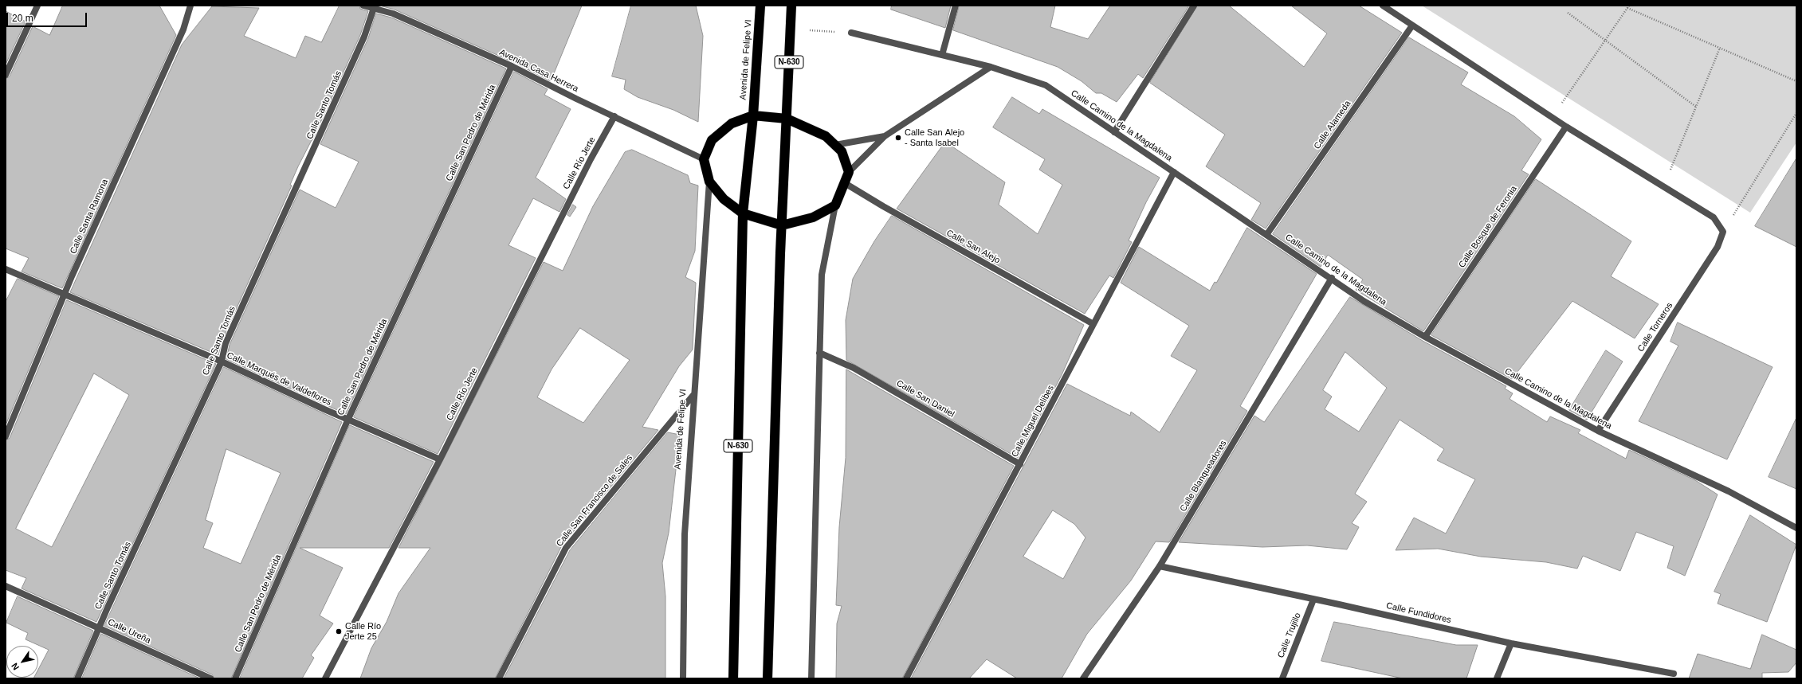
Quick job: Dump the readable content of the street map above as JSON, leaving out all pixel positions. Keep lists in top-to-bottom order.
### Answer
{
  "streets": {
    "highway": ["Avenida de Felipe VI", "N-630"],
    "street": [
      "Avenida Casa Herrera",
      "Calle Santo Tomás",
      "Calle Alameda",
      "Calle Camino de la Magdalena",
      "Calle San Pedro de Mérida",
      "Calle Río Jerte",
      "Calle Santa Ramona",
      "Calle Bosque de Feronia",
      "Calle San Alejo",
      "Calle Torneros",
      "Calle Marqués de Valdeflores",
      "Calle San Daniel",
      "Calle Miguel Delibes",
      "Calle Blanqueadores",
      "Calle San Francisco de Sales",
      "Calle Fundidores",
      "Calle Ureña",
      "Calle Trujillo"
    ]
  },
  "crossings": [
    ["Avenida de Felipe VI", "N-630"],
    ["Avenida de Felipe VI", "Calle San Francisco de Sales"],
    ["Avenida Casa Herrera", "Calle Santo Tomás"],
    ["Avenida Casa Herrera", "Calle San Pedro de Mérida"],
    ["Avenida Casa Herrera", "Calle Río Jerte"],
    ["Calle Santo Tomás", "Calle Marqués de Valdeflores"],
    ["Calle Santo Tomás", "Calle Ureña"],
    ["Calle Alameda", "Calle Camino de la Magdalena"],
    ["Calle Camino de la Magdalena", "Calle Bosque de Feronia"],
    ["Calle Camino de la Magdalena", "Calle Torneros"],
    ["Calle Camino de la Magdalena", "Calle Miguel Delibes"],
    ["Calle Camino de la Magdalena", "Calle Blanqueadores"],
    ["Calle San Pedro de Mérida", "Calle Marqués de Valdeflores"],
    ["Calle Río Jerte", "Calle Marqués de Valdeflores"],
    ["Calle Santa Ramona", "Calle Marqués de Valdeflores"],
    ["Calle San Alejo", "Calle Miguel Delibes"],
    ["Calle San Daniel", "Calle Miguel Delibes"],
    ["Calle Blanqueadores", "Calle Fundidores"],
    ["Calle Fundidores", "Calle Trujillo"]
  ],
  "places": ["Calle San Alejo - Santa Isabel", "Calle Río Jerte 25"],
  "scale_bar": "20 m",
  "north": "bottom left"
}
